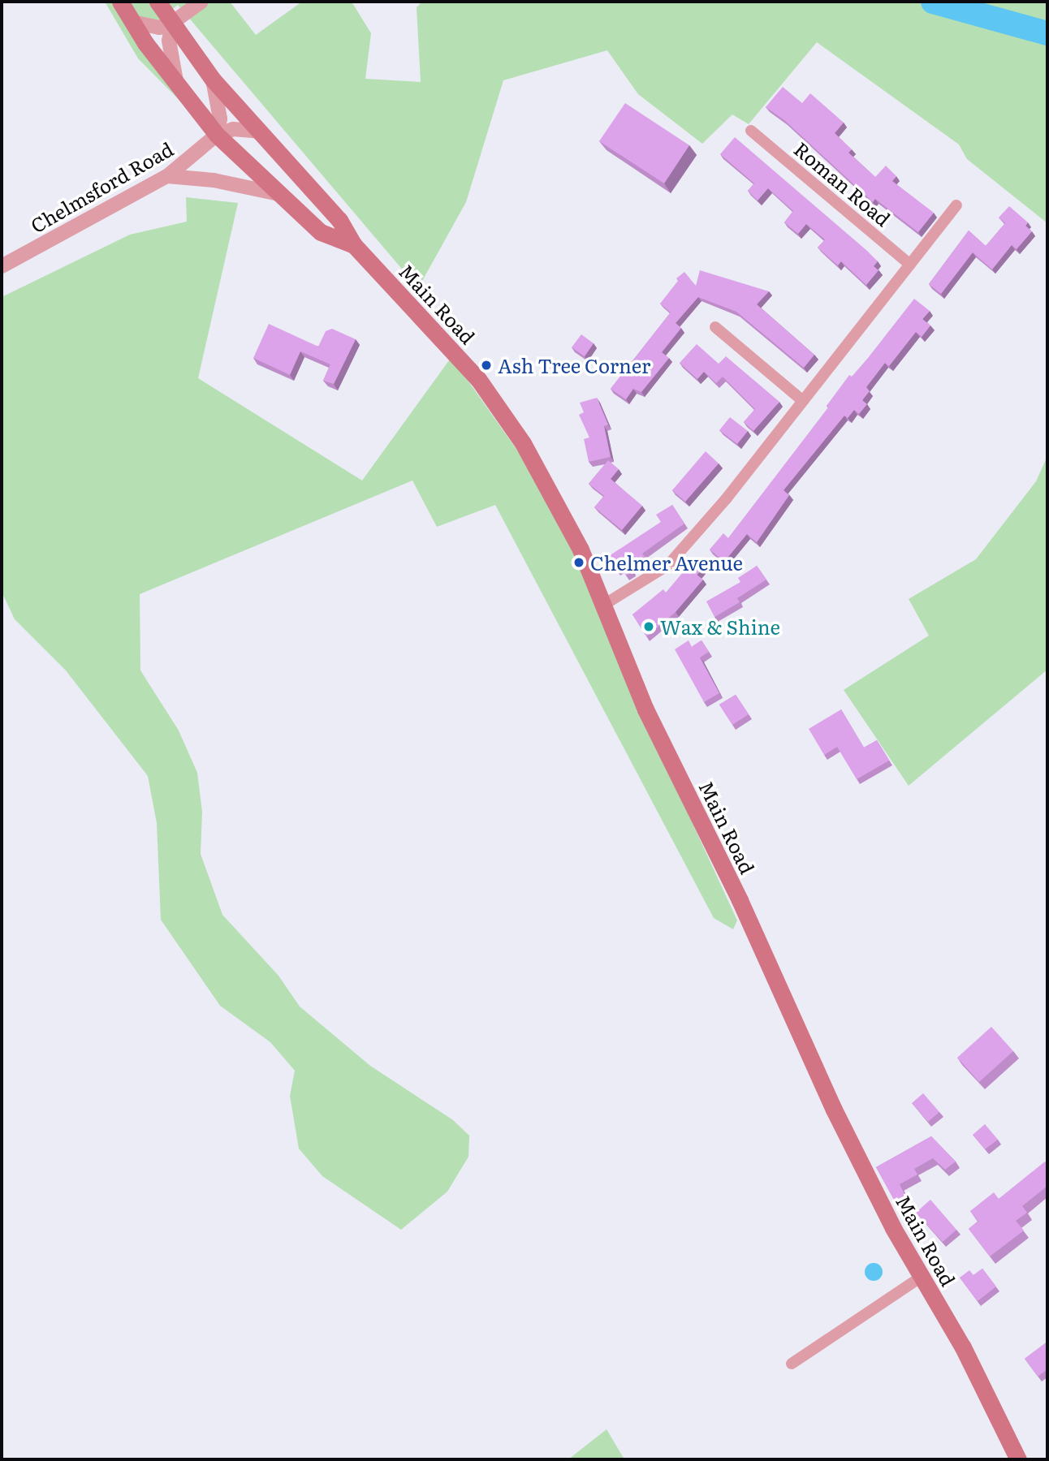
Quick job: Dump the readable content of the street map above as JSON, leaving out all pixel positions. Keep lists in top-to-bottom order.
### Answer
{
  "streets": {
    "main road": ["Main Road"],
    "street": ["Roman Road", "Chelmsford Road"]
  },
  "crossings": [
    ["Chelmsford Road", "Main Road"]
  ],
  "places": ["Ash Tree Corner", "Chelmer Avenue", "Wax & Shine"]
}
